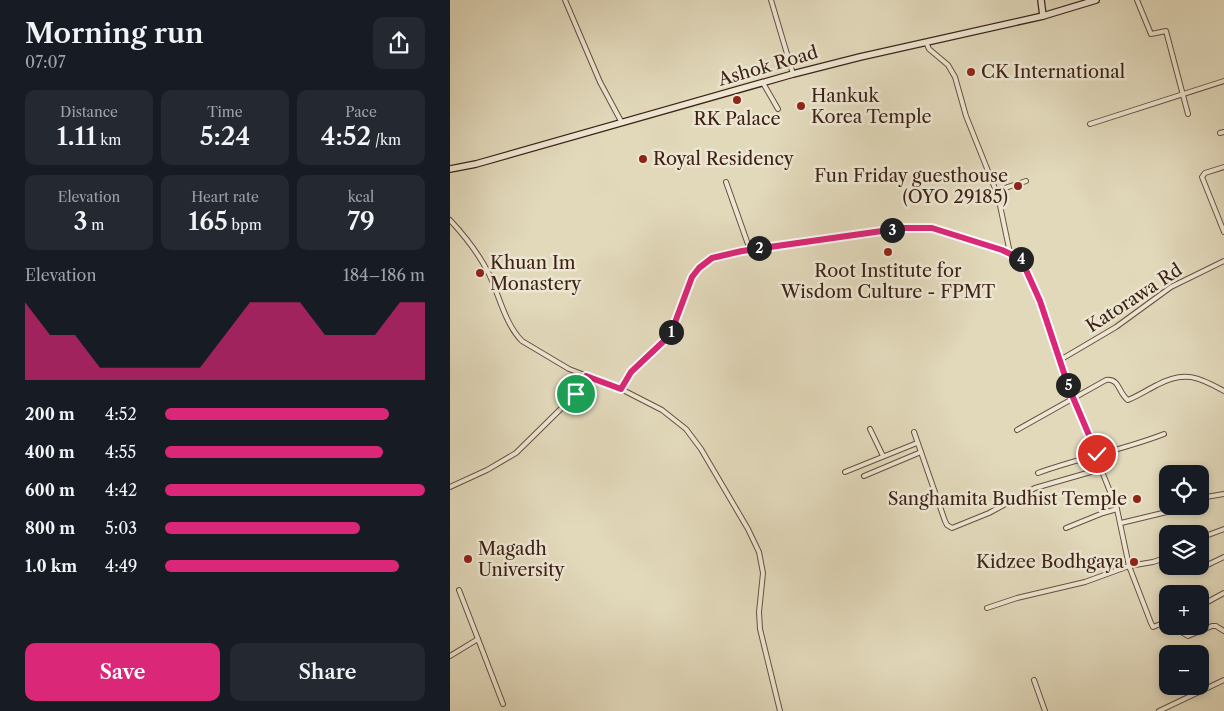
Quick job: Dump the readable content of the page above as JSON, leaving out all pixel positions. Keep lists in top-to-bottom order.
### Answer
{
  "streets": {
    "street": ["Ashok Road", "Katorawa Rd"]
  },
  "places": [
    "CK International",
    "RK Palace",
    "Hankuk Korea Temple",
    "Royal Residency",
    "Fun Friday guesthouse (OYO 29185)",
    "Root Institute for Wisdom Culture - FPMT",
    "Khuan Im Monastery",
    "Sanghamita Budhist Temple",
    "Magadh University",
    "Kidzee Bodhgaya"
  ],
  "page": {
    "heading": ["Morning run", "07:07"],
    "stats": [
      ["Distance", "1.11 km"],
      ["Time", "5:24"],
      ["Pace", "4:52 /km"],
      ["Elevation", "3 m"],
      ["Heart rate", "165 bpm"],
      ["kcal", "79"]
    ],
    "pins": [
      "3",
      "2",
      "4",
      "1",
      "5"
    ],
    "chart": ["Elevation", "184–186 m"],
    "list": [
      {
        "name": "200 m",
        "note": "4:52"
      },
      {
        "name": "400 m",
        "note": "4:55"
      },
      {
        "name": "600 m",
        "note": "4:42"
      },
      {
        "name": "800 m",
        "note": "5:03"
      },
      {
        "name": "1.0 km",
        "note": "4:49"
      }
    ],
    "map_buttons": ["+", "−"],
    "buttons": ["Save", "Share"]
  }
}
